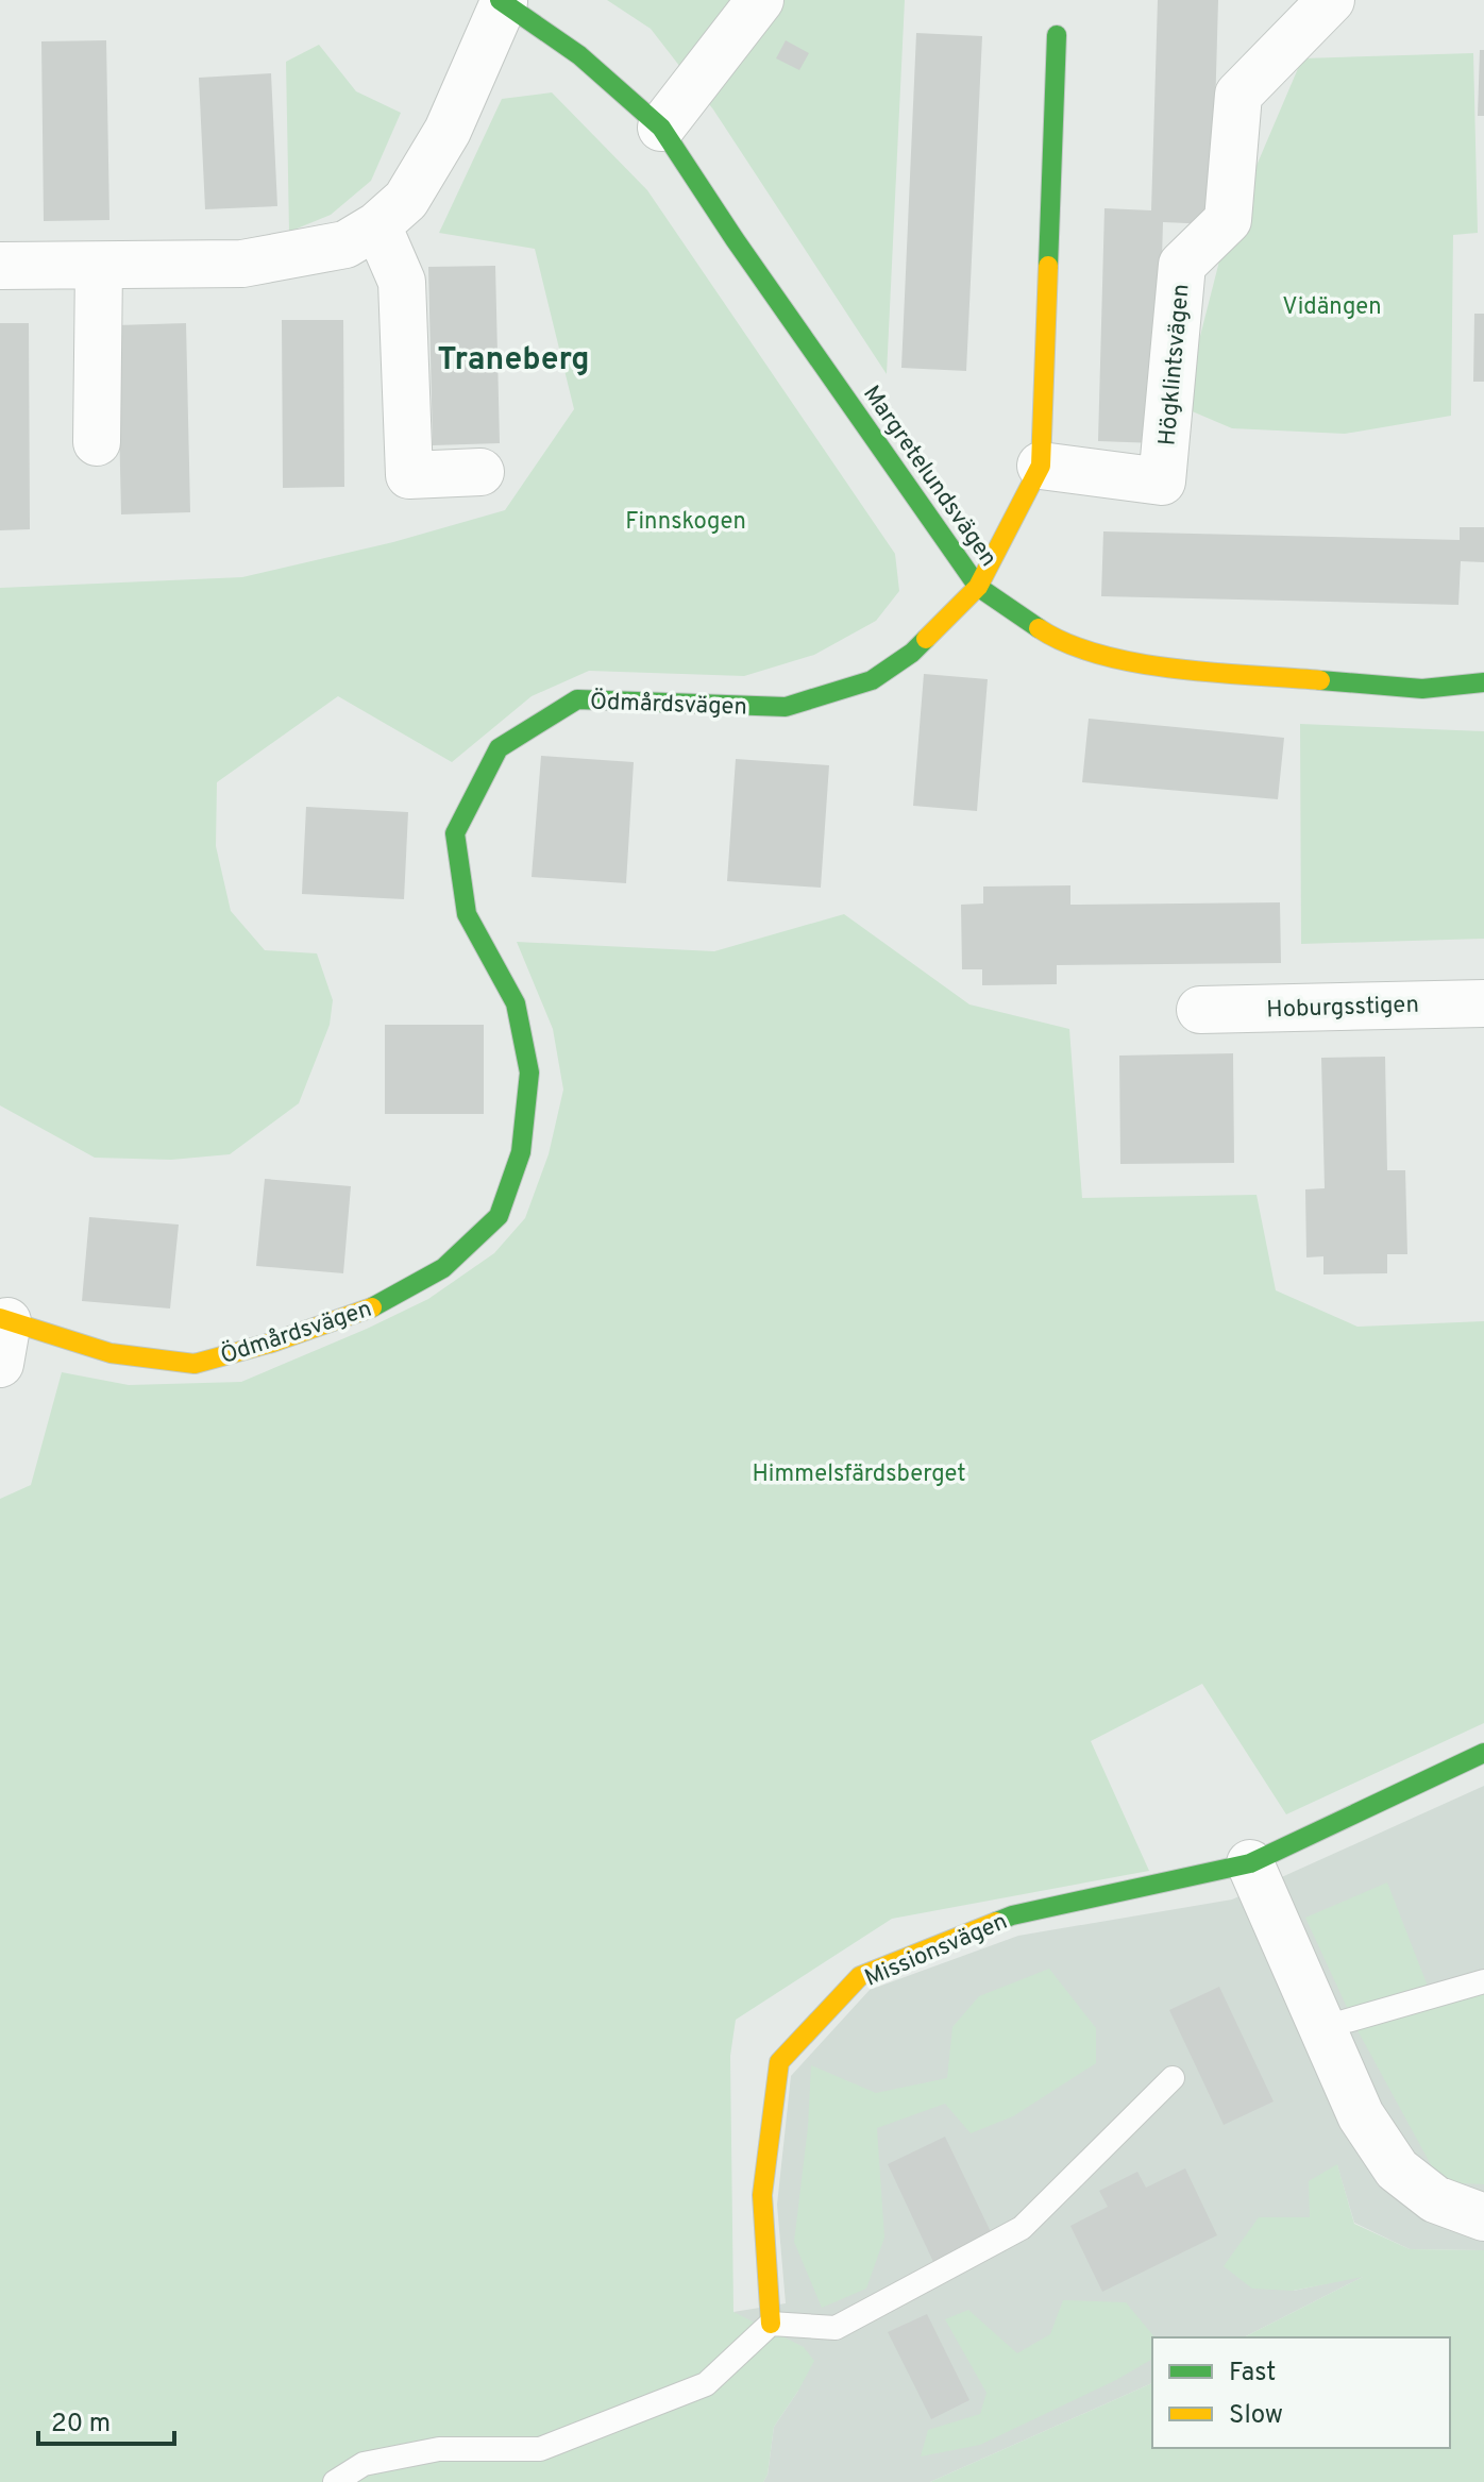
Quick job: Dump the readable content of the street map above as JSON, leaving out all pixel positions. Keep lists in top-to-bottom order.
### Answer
{
  "streets": {
    "street": [
      "Högklintsvägen",
      "Margretelundsvägen",
      "Ödmårdsvägen",
      "Hoburgsstigen",
      "Missionsvägen"
    ]
  },
  "crossings": [
    ["Margretelundsvägen", "Ödmårdsvägen"]
  ],
  "districts": ["Traneberg"],
  "parks": ["Vidängen", "Finnskogen", "Himmelsfärdsberget"],
  "legend": ["Fast", "Slow"],
  "scale_bar": "20 m"
}
